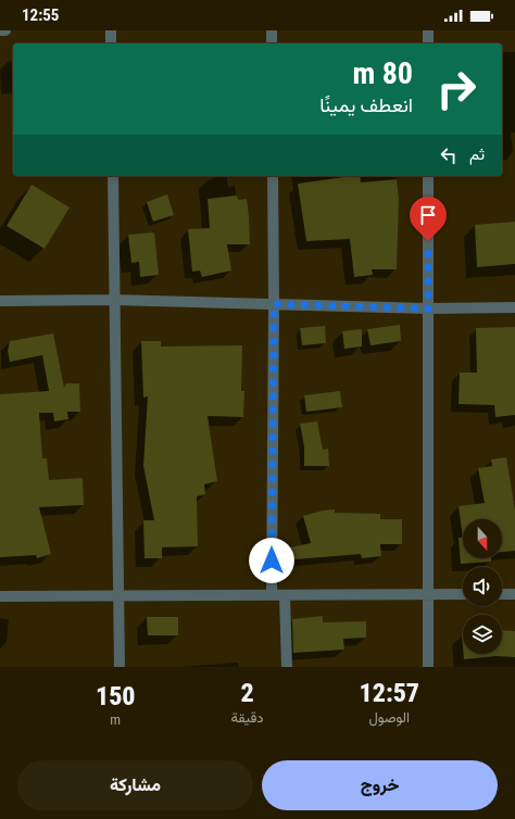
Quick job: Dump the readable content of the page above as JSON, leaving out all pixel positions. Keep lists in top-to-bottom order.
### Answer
{
  "north": "bottom",
  "page": {
    "status": "12:55",
    "turn": ["80 m", "انعطف يمينًا"],
    "then": "ثم",
    "eta": [
      "12:57",
      "الوصول",
      "2",
      "دقيقة",
      "150",
      "m"
    ],
    "buttons": ["خروج", "مشاركة"]
  }
}
